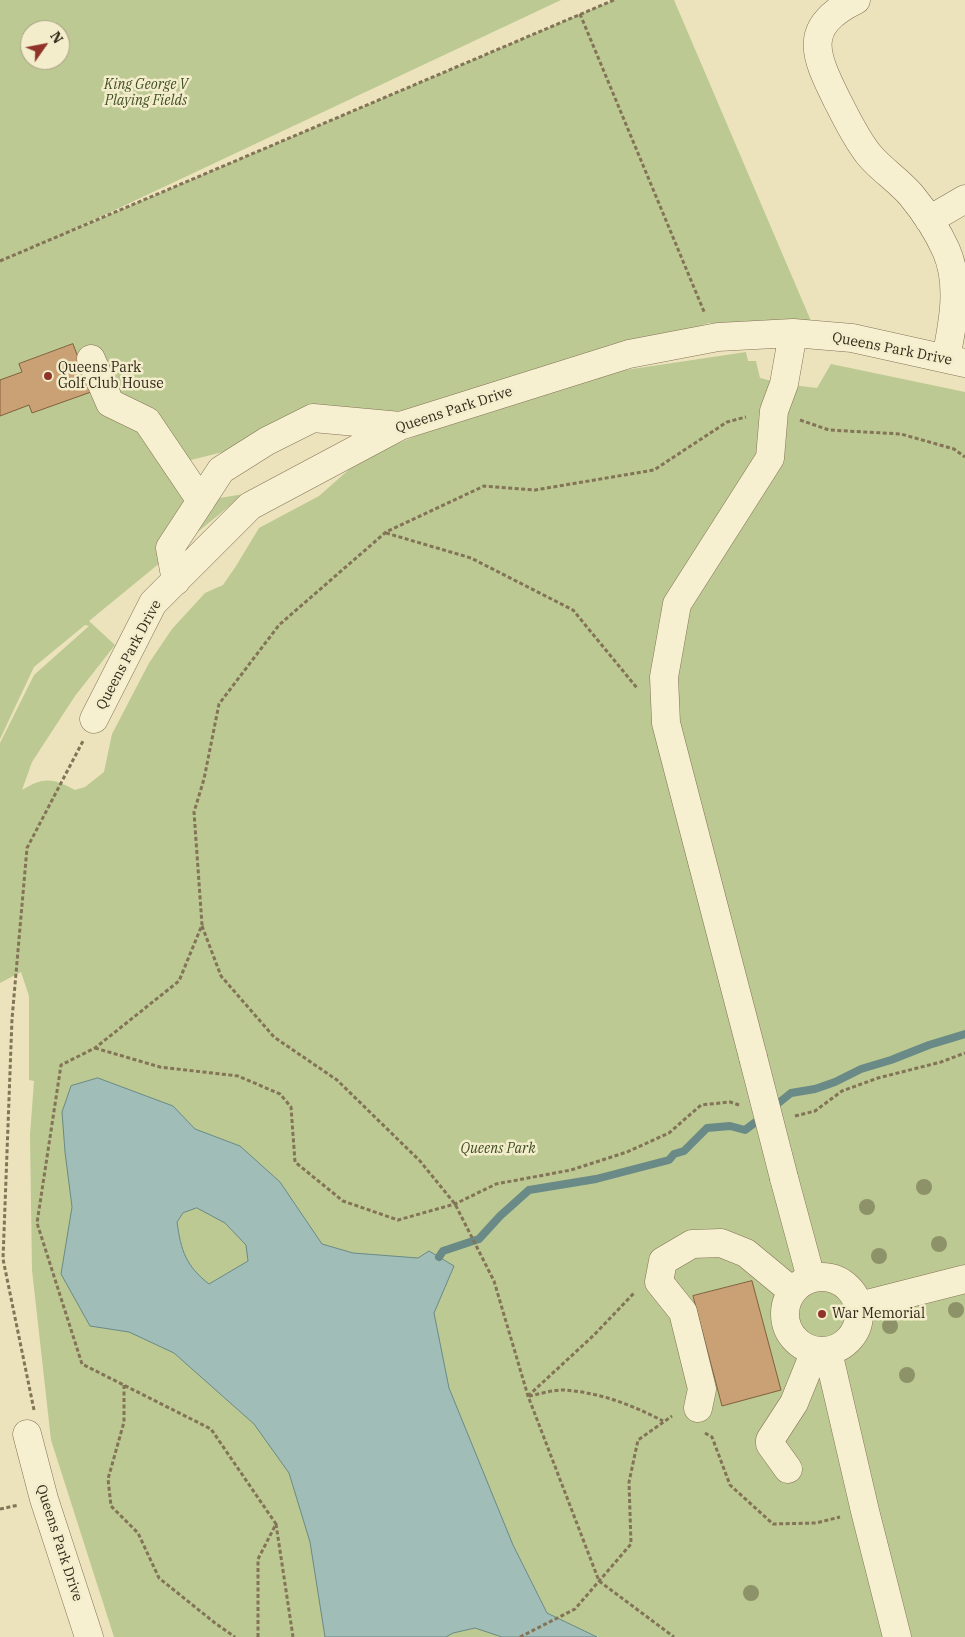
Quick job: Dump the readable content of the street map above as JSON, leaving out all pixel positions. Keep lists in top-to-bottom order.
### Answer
{
  "streets": {
    "street": ["Queens Park Drive"]
  },
  "parks": ["King George V Playing Fields", "Queens Park"],
  "places": ["Queens Park Golf Club House", "War Memorial"],
  "north": "top right"
}
